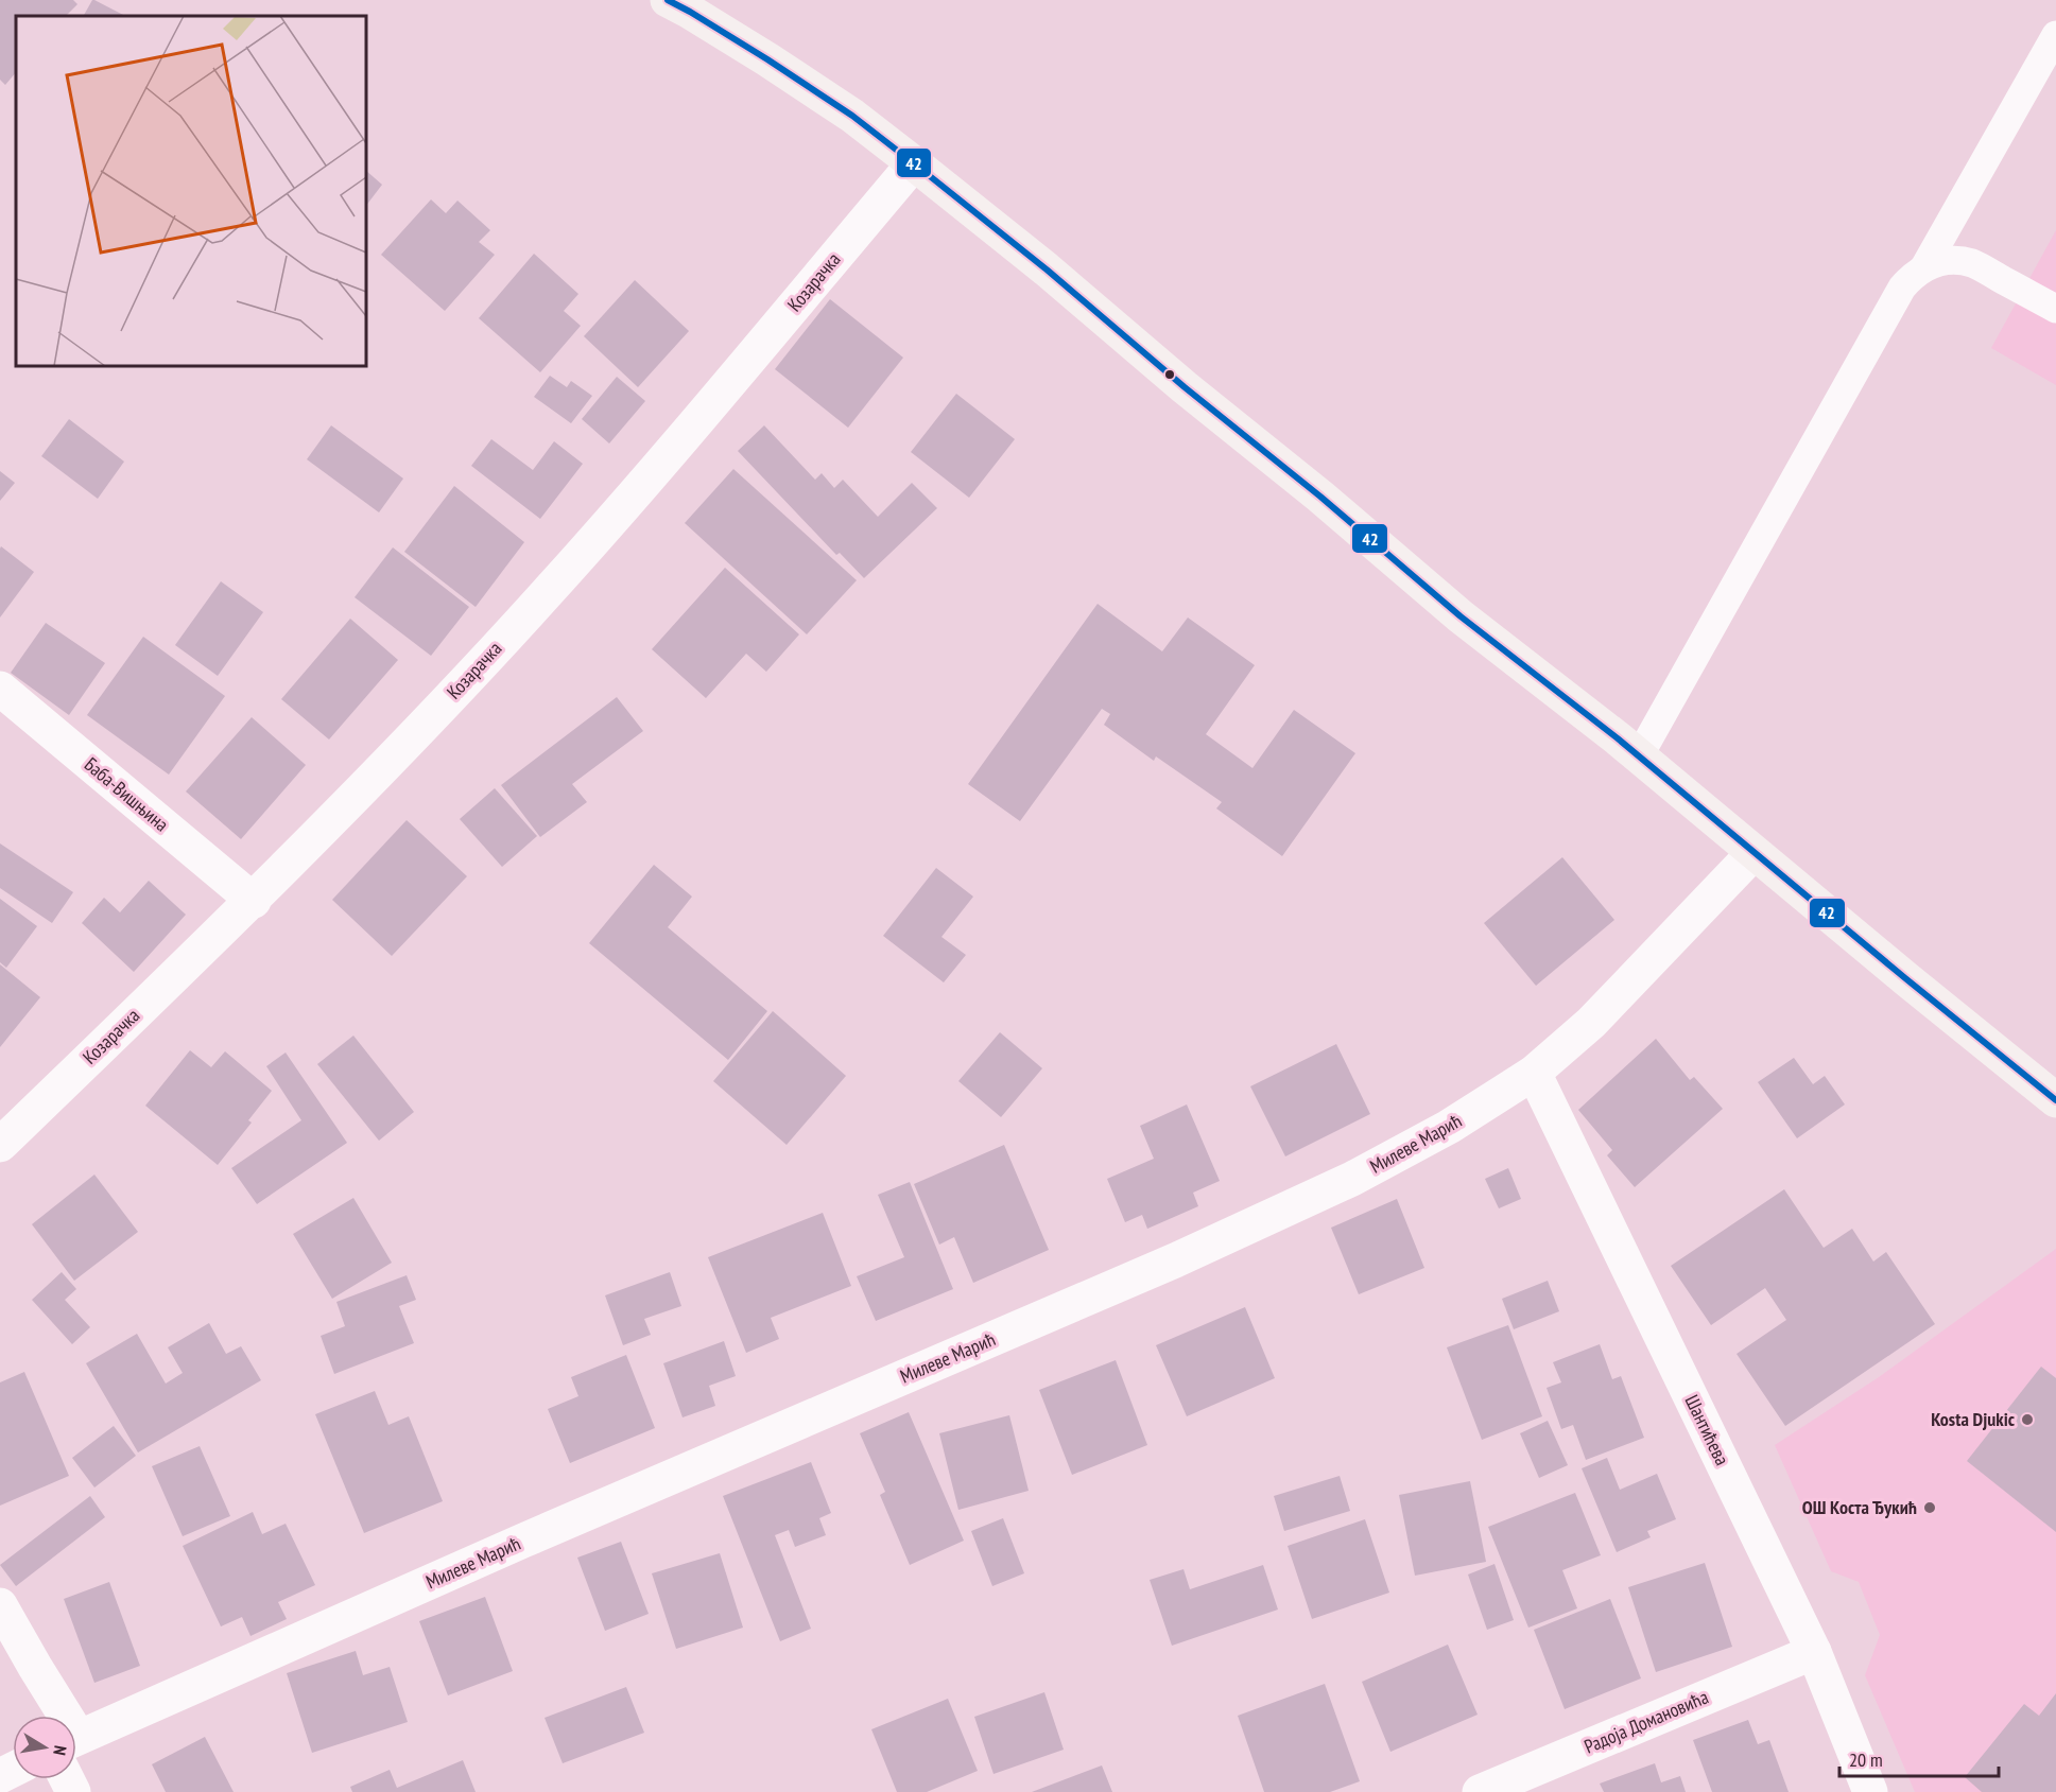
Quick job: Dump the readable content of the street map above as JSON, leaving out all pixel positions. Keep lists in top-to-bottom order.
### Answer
{
  "streets": {
    "street": [
      "Козарачка",
      "Баба-Вишњина",
      "Милеве Марић",
      "Шантићева",
      "Радоја Домановића"
    ]
  },
  "crossings": [
    ["Козарачка", "Баба-Вишњина"],
    ["Милеве Марић", "Шантићева"],
    ["Шантићева", "Радоја Домановића"]
  ],
  "places": ["Kosta Djukic", "ОШ Коста Ђукић"],
  "lines": ["transit line 42"],
  "scale_bar": "20 m",
  "north": "right"
}
